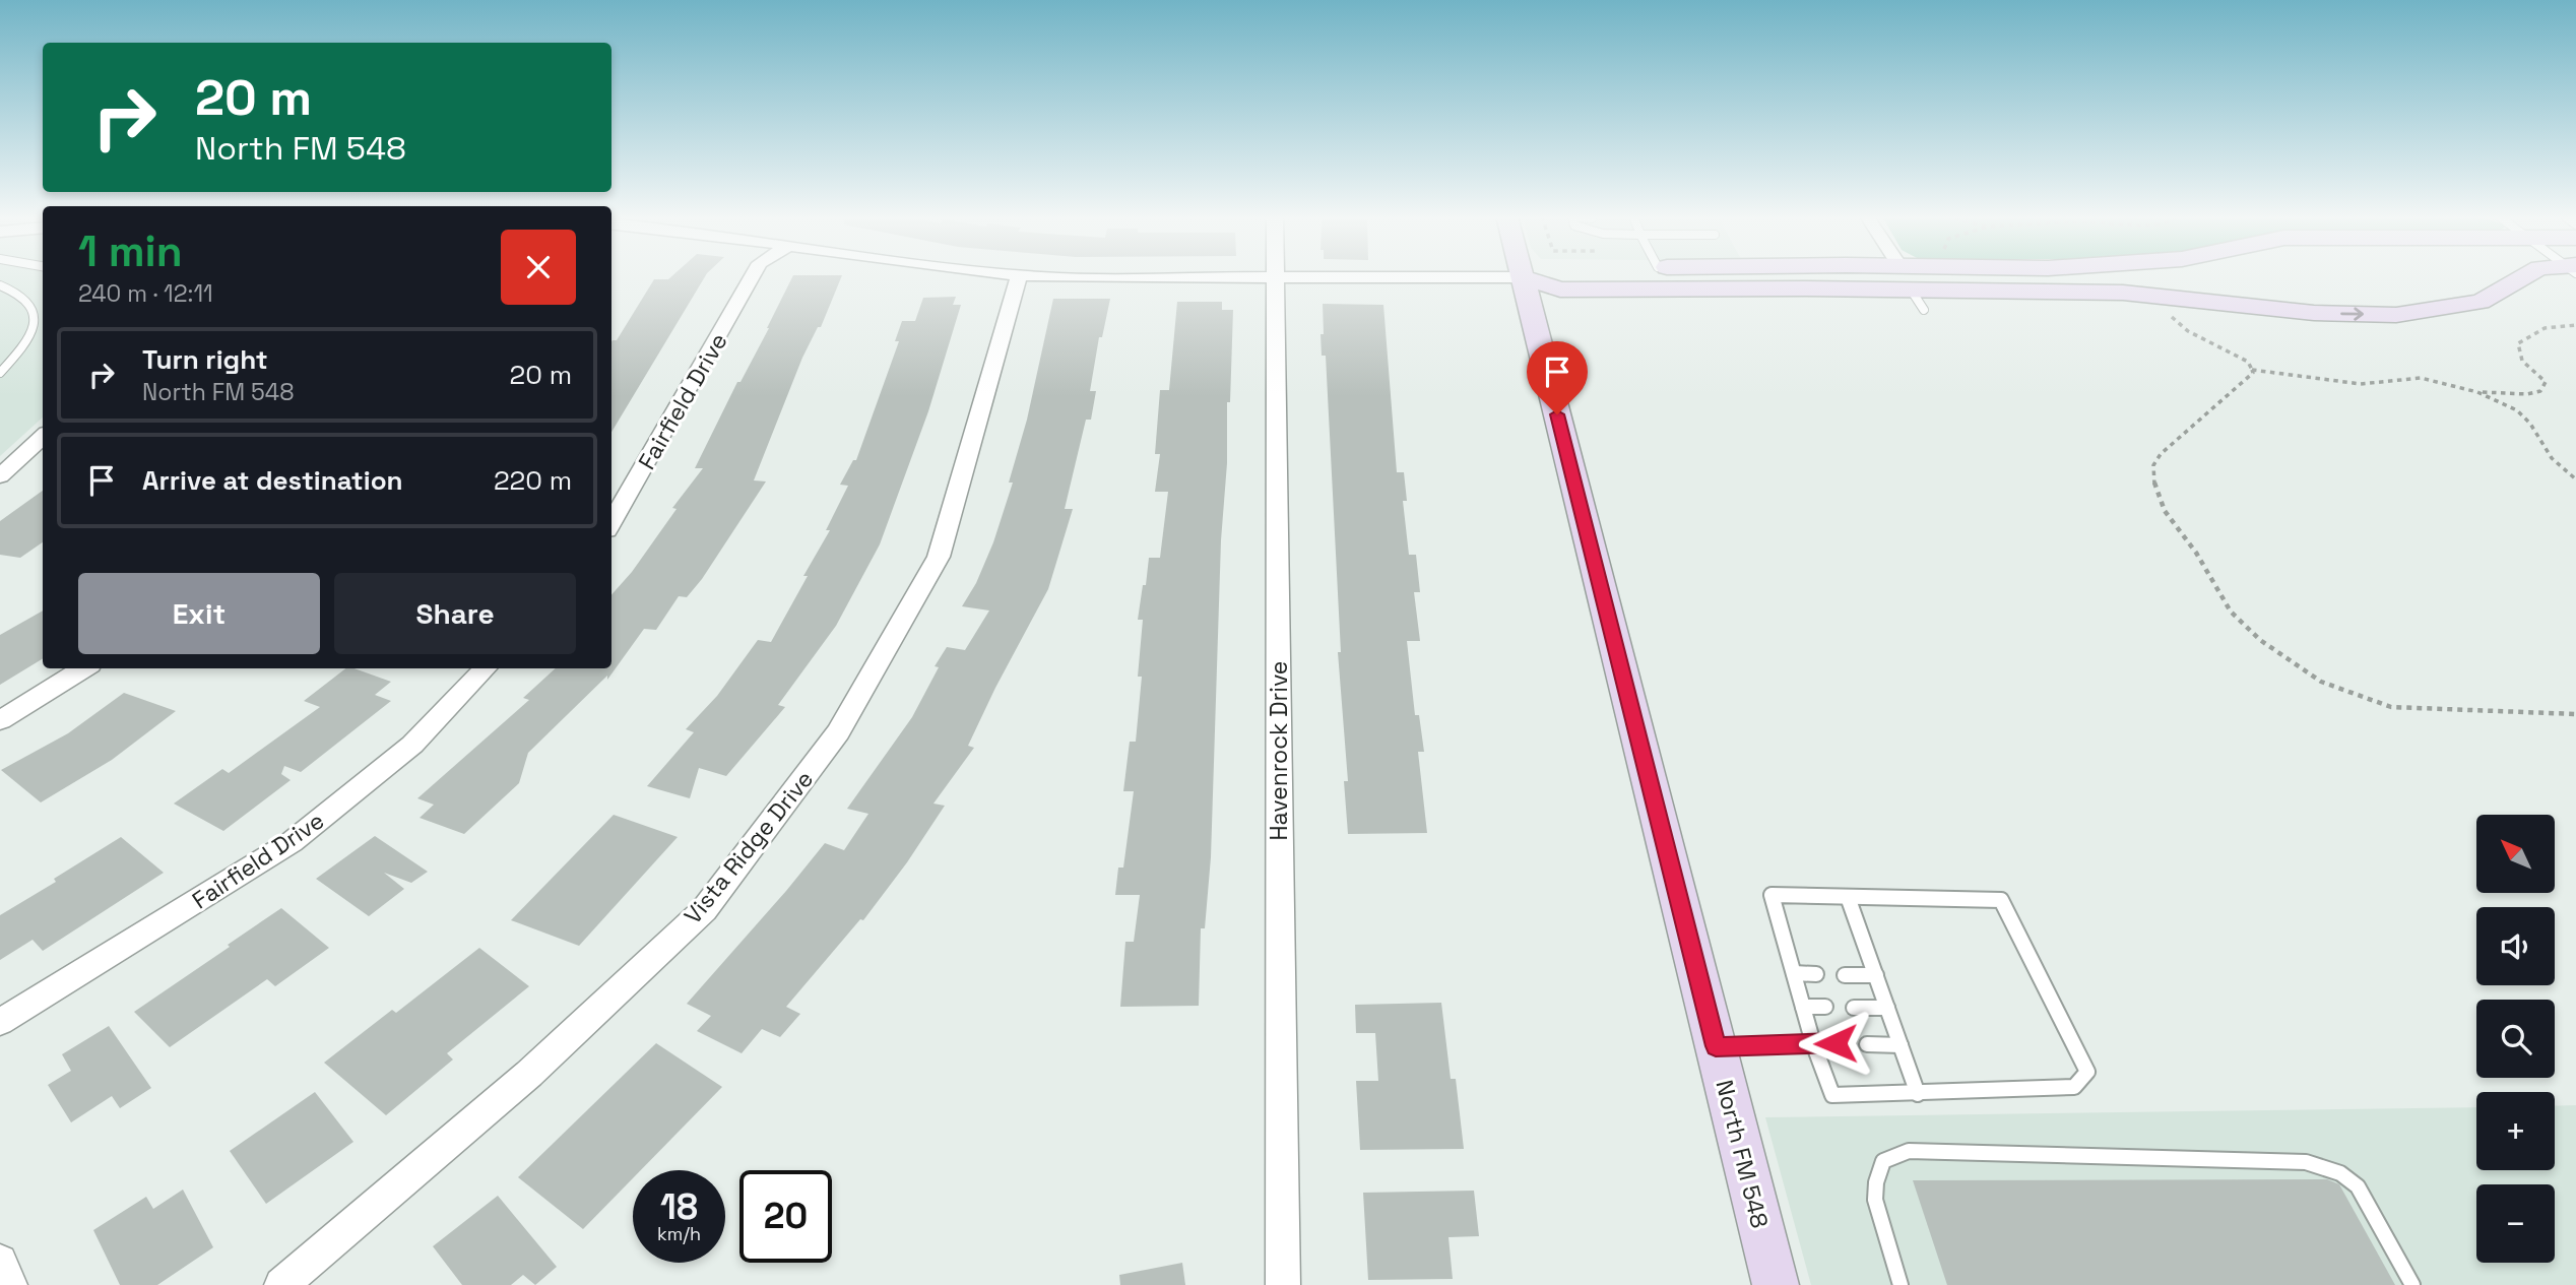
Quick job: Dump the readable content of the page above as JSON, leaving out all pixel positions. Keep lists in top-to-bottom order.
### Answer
{
  "streets": {
    "main road": ["North FM 548"],
    "street": ["Fairfield Drive", "Havenrock Drive", "Vista Ridge Drive"]
  },
  "north": "top left",
  "page": {
    "turn": ["20 m", "North FM 548"],
    "heading": ["1 min", "240 m · 12:11"],
    "list": [
      {
        "name": "Turn right",
        "note": "North FM 548",
        "value": "20 m"
      },
      {
        "name": "Arrive at destination",
        "value": "220 m"
      }
    ],
    "buttons": ["Exit", "Share"],
    "map_buttons": ["+", "−"],
    "speed": "18 km/h",
    "limit": "20"
  }
}
